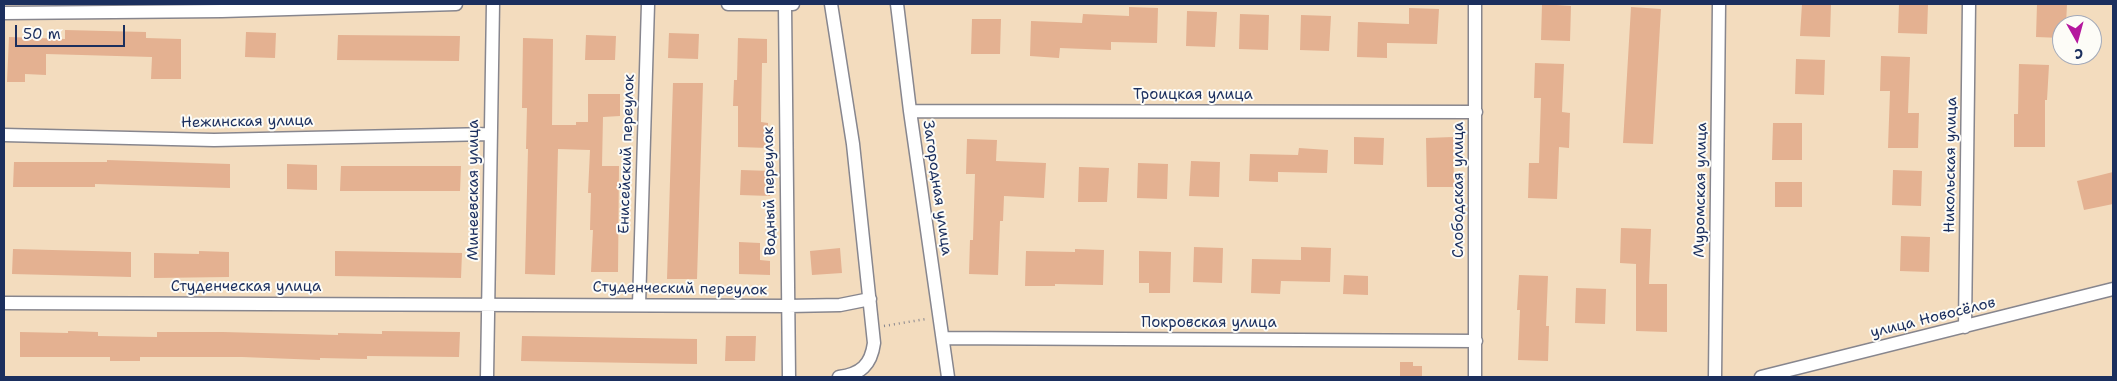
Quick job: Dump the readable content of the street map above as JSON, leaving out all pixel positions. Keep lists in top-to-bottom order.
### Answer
{
  "streets": {
    "street": [
      "Троицкая улица",
      "Нежинская улица",
      "Енисейский переулок",
      "Никольская улица",
      "Загородная улица",
      "Минеевская улица",
      "Слободская улица",
      "Муромская улица",
      "Водный переулок",
      "Студенческая улица",
      "Студенческий переулок",
      "улица Новосёлов",
      "Покровская улица"
    ]
  },
  "crossings": [
    ["Троицкая улица", "Загородная улица"],
    ["Троицкая улица", "Слободская улица"],
    ["Нежинская улица", "Минеевская улица"],
    ["Енисейский переулок", "Студенческий переулок"],
    ["Никольская улица", "улица Новосёлов"],
    ["Загородная улица", "Покровская улица"],
    ["Минеевская улица", "Студенческая улица"],
    ["Минеевская улица", "Студенческий переулок"],
    ["Слободская улица", "Покровская улица"],
    ["Водный переулок", "Студенческий переулок"],
    ["Студенческая улица", "Студенческий переулок"]
  ],
  "scale_bar": "50 m",
  "north": "bottom"
}
